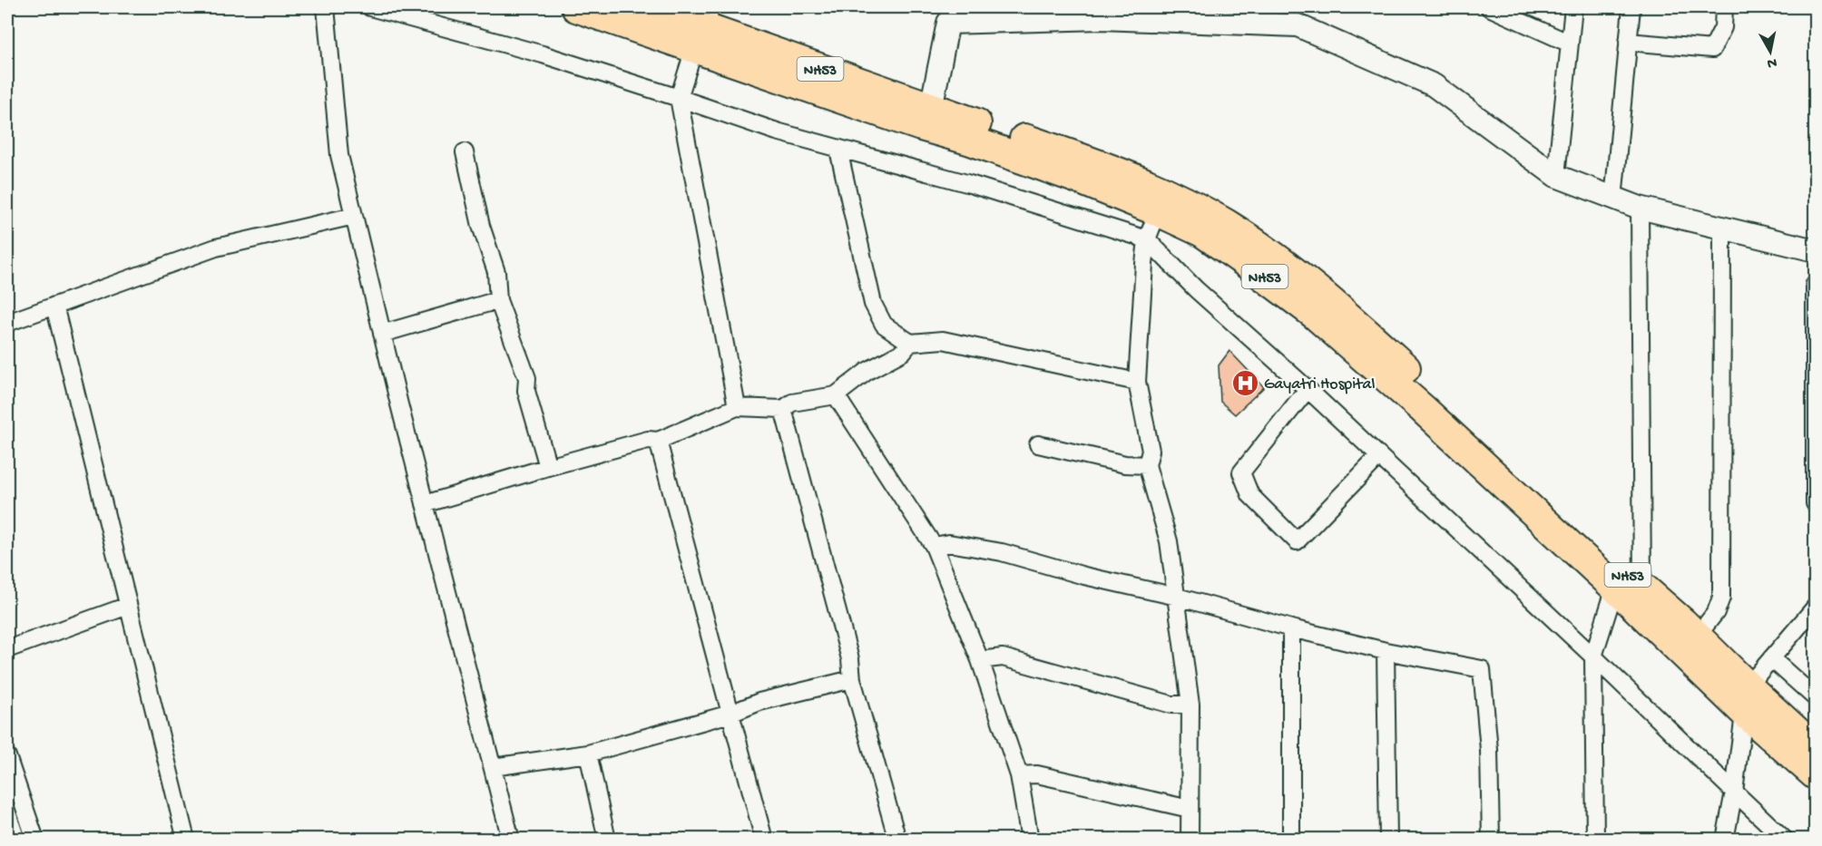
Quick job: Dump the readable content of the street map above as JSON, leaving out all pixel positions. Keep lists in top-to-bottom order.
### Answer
{
  "streets": {
    "highway": ["NH53"]
  },
  "places": {
    "hospital": ["Gayatri Hospital"]
  },
  "north": "bottom"
}
